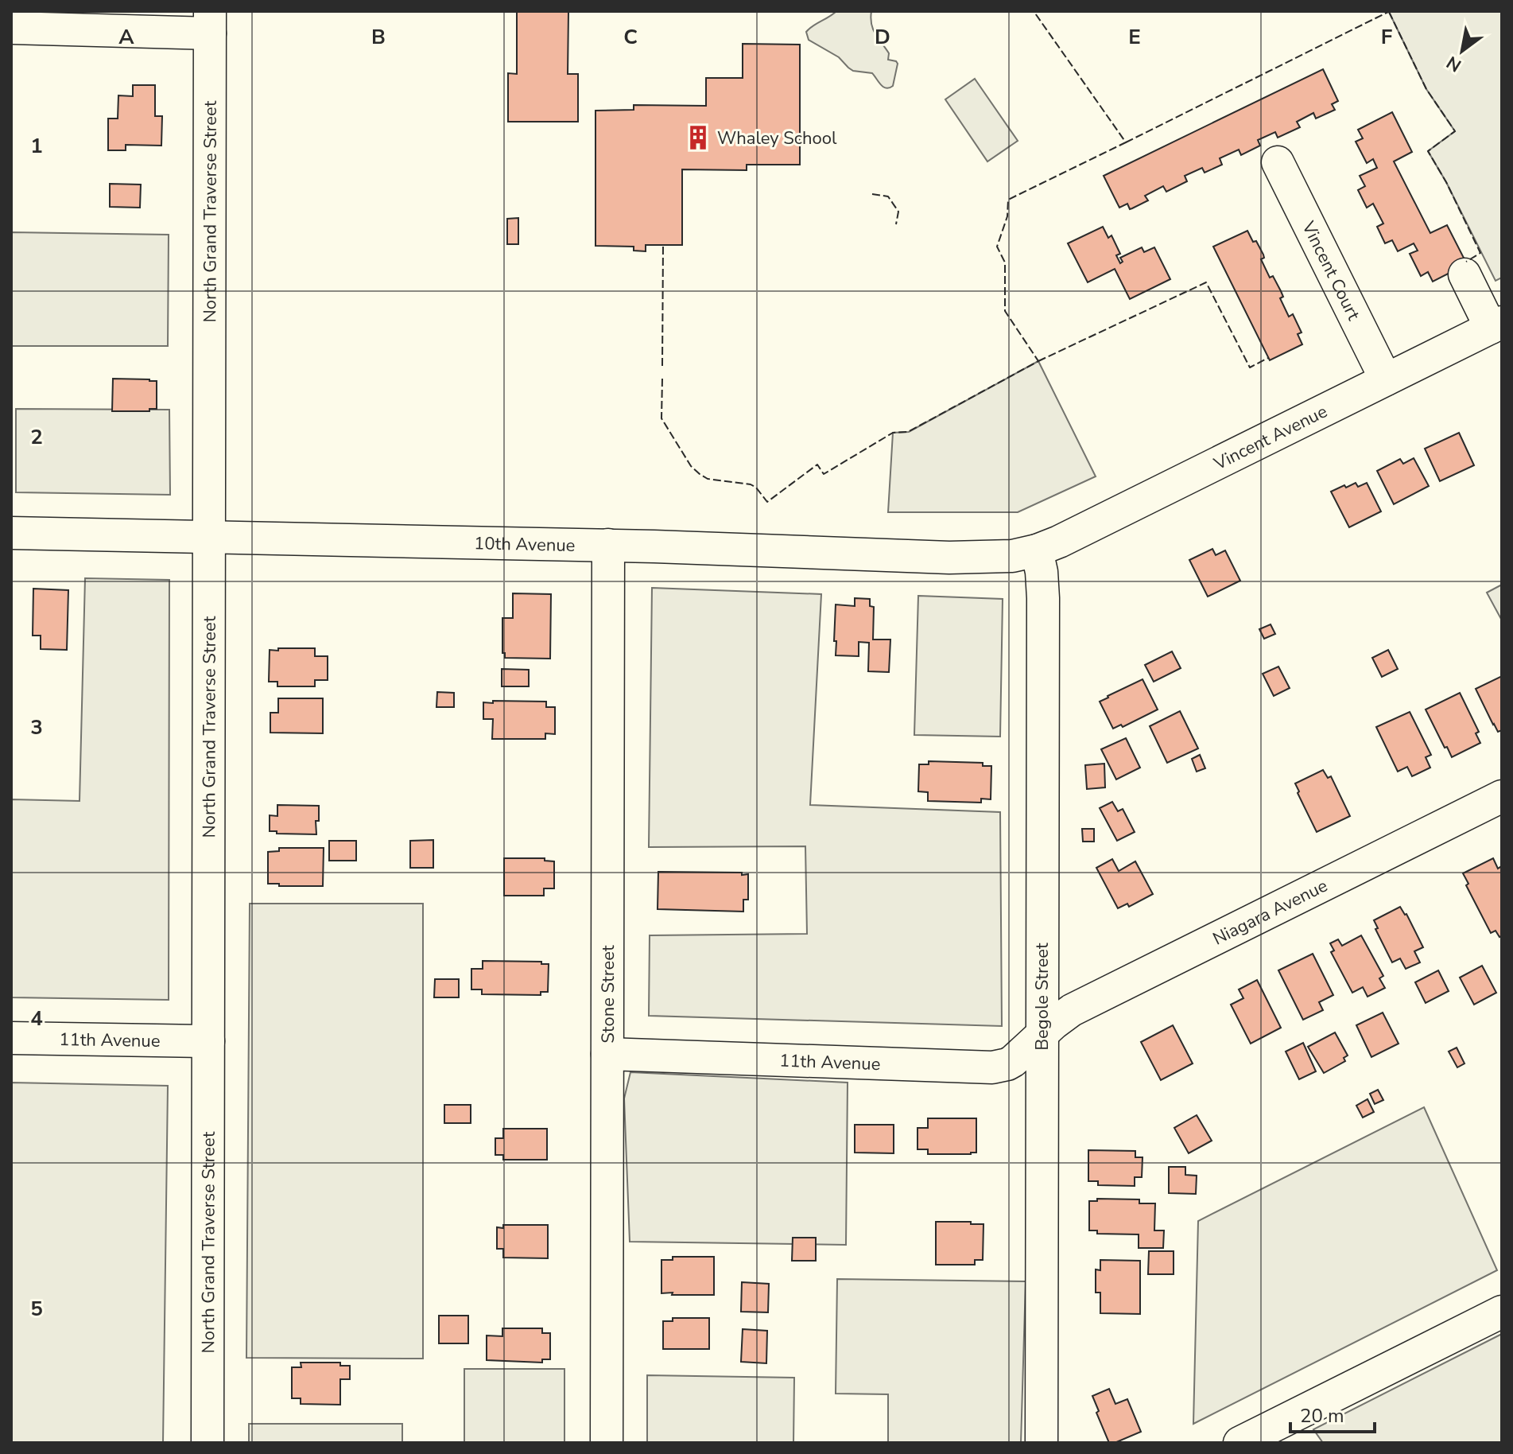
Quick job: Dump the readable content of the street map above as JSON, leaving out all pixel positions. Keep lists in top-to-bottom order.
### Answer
{
  "streets": {
    "street": [
      "North Grand Traverse Street",
      "Vincent Court",
      "Vincent Avenue",
      "10th Avenue",
      "Niagara Avenue",
      "Stone Street",
      "Begole Street",
      "11th Avenue"
    ]
  },
  "crossings": [
    ["North Grand Traverse Street", "10th Avenue"],
    ["North Grand Traverse Street", "11th Avenue"],
    ["Vincent Court", "Vincent Avenue"],
    ["Vincent Avenue", "10th Avenue"],
    ["Vincent Avenue", "Begole Street"],
    ["10th Avenue", "Stone Street"],
    ["10th Avenue", "Begole Street"],
    ["Niagara Avenue", "Begole Street"],
    ["Niagara Avenue", "11th Avenue"],
    ["Stone Street", "11th Avenue"],
    ["Begole Street", "11th Avenue"]
  ],
  "places": {
    "building": ["Whaley School"]
  },
  "scale_bar": "20 m",
  "north": "bottom left",
  "grid": {
    "columns": [
      "A",
      "B",
      "C",
      "D",
      "E",
      "F"
    ],
    "rows": [
      "1",
      "2",
      "3",
      "4",
      "5"
    ]
  }
}
